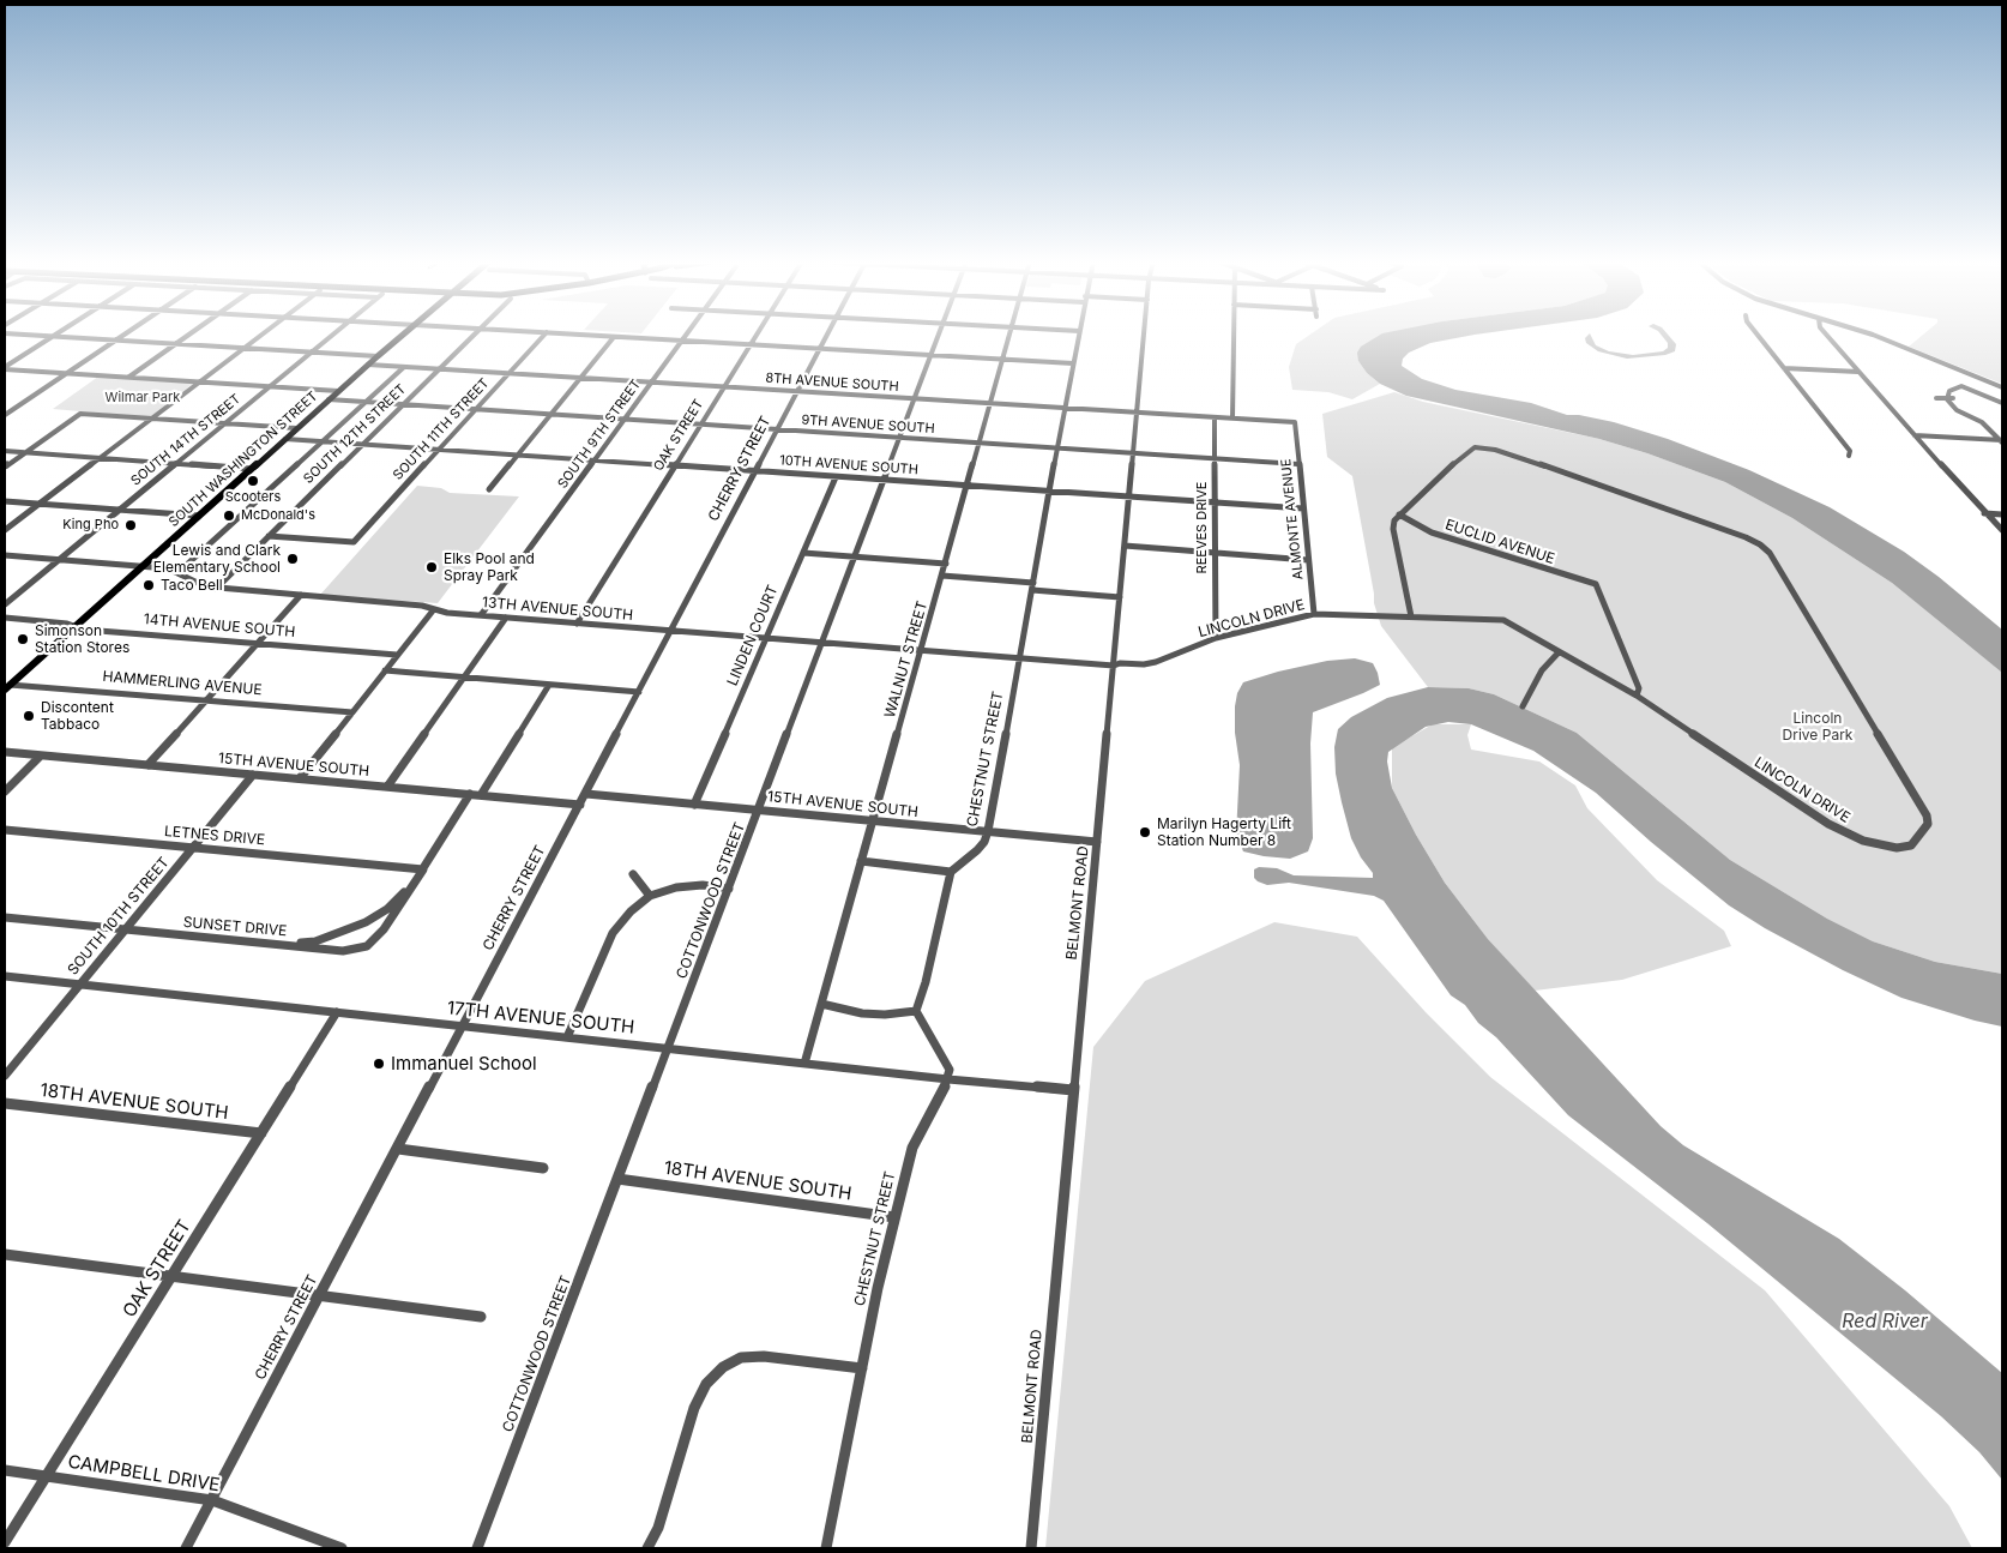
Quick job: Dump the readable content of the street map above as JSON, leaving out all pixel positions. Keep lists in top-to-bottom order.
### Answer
{
  "streets": {
    "main road": ["SOUTH WASHINGTON STREET"],
    "street": [
      "8TH AVENUE SOUTH",
      "9TH AVENUE SOUTH",
      "SOUTH 11TH STREET",
      "SOUTH 12TH STREET",
      "SOUTH 9TH STREET",
      "OAK STREET",
      "SOUTH 14TH STREET",
      "10TH AVENUE SOUTH",
      "CHERRY STREET",
      "ALMONTE AVENUE",
      "REEVES DRIVE",
      "EUCLID AVENUE",
      "13TH AVENUE SOUTH",
      "LINCOLN DRIVE",
      "14TH AVENUE SOUTH",
      "LINDEN COURT",
      "WALNUT STREET",
      "HAMMERLING AVENUE",
      "CHESTNUT STREET",
      "15TH AVENUE SOUTH",
      "LETNES DRIVE",
      "COTTONWOOD STREET",
      "BELMONT ROAD",
      "SOUTH 10TH STREET",
      "SUNSET DRIVE",
      "17TH AVENUE SOUTH",
      "18TH AVENUE SOUTH",
      "CAMPBELL DRIVE"
    ]
  },
  "crossings": [
    ["8TH AVENUE SOUTH", "SOUTH 11TH STREET"],
    ["8TH AVENUE SOUTH", "SOUTH 12TH STREET"],
    ["8TH AVENUE SOUTH", "SOUTH 9TH STREET"],
    ["8TH AVENUE SOUTH", "OAK STREET"],
    ["8TH AVENUE SOUTH", "SOUTH WASHINGTON STREET"],
    ["8TH AVENUE SOUTH", "CHERRY STREET"],
    ["8TH AVENUE SOUTH", "ALMONTE AVENUE"],
    ["8TH AVENUE SOUTH", "REEVES DRIVE"],
    ["8TH AVENUE SOUTH", "WALNUT STREET"],
    ["8TH AVENUE SOUTH", "CHESTNUT STREET"],
    ["8TH AVENUE SOUTH", "COTTONWOOD STREET"],
    ["8TH AVENUE SOUTH", "BELMONT ROAD"],
    ["9TH AVENUE SOUTH", "SOUTH 11TH STREET"],
    ["9TH AVENUE SOUTH", "SOUTH 12TH STREET"],
    ["9TH AVENUE SOUTH", "SOUTH 9TH STREET"],
    ["9TH AVENUE SOUTH", "OAK STREET"],
    ["9TH AVENUE SOUTH", "SOUTH WASHINGTON STREET"],
    ["9TH AVENUE SOUTH", "CHERRY STREET"],
    ["9TH AVENUE SOUTH", "ALMONTE AVENUE"],
    ["9TH AVENUE SOUTH", "REEVES DRIVE"],
    ["9TH AVENUE SOUTH", "WALNUT STREET"],
    ["9TH AVENUE SOUTH", "CHESTNUT STREET"],
    ["9TH AVENUE SOUTH", "COTTONWOOD STREET"],
    ["9TH AVENUE SOUTH", "BELMONT ROAD"],
    ["SOUTH 11TH STREET", "SOUTH 12TH STREET"],
    ["SOUTH 11TH STREET", "10TH AVENUE SOUTH"],
    ["SOUTH 12TH STREET", "10TH AVENUE SOUTH"],
    ["SOUTH 12TH STREET", "13TH AVENUE SOUTH"],
    ["SOUTH 9TH STREET", "10TH AVENUE SOUTH"],
    ["SOUTH 9TH STREET", "13TH AVENUE SOUTH"],
    ["OAK STREET", "10TH AVENUE SOUTH"],
    ["OAK STREET", "13TH AVENUE SOUTH"],
    ["OAK STREET", "17TH AVENUE SOUTH"],
    ["OAK STREET", "18TH AVENUE SOUTH"],
    ["OAK STREET", "CAMPBELL DRIVE"],
    ["SOUTH 14TH STREET", "13TH AVENUE SOUTH"],
    ["SOUTH WASHINGTON STREET", "10TH AVENUE SOUTH"],
    ["SOUTH WASHINGTON STREET", "13TH AVENUE SOUTH"],
    ["SOUTH WASHINGTON STREET", "14TH AVENUE SOUTH"],
    ["SOUTH WASHINGTON STREET", "HAMMERLING AVENUE"],
    ["10TH AVENUE SOUTH", "CHERRY STREET"],
    ["10TH AVENUE SOUTH", "ALMONTE AVENUE"],
    ["10TH AVENUE SOUTH", "REEVES DRIVE"],
    ["10TH AVENUE SOUTH", "LINDEN COURT"],
    ["10TH AVENUE SOUTH", "WALNUT STREET"],
    ["10TH AVENUE SOUTH", "CHESTNUT STREET"],
    ["10TH AVENUE SOUTH", "COTTONWOOD STREET"],
    ["10TH AVENUE SOUTH", "BELMONT ROAD"],
    ["CHERRY STREET", "13TH AVENUE SOUTH"],
    ["CHERRY STREET", "15TH AVENUE SOUTH"],
    ["CHERRY STREET", "17TH AVENUE SOUTH"],
    ["CHERRY STREET", "CAMPBELL DRIVE"],
    ["ALMONTE AVENUE", "LINCOLN DRIVE"],
    ["REEVES DRIVE", "LINCOLN DRIVE"],
    ["EUCLID AVENUE", "LINCOLN DRIVE"],
    ["13TH AVENUE SOUTH", "LINCOLN DRIVE"],
    ["13TH AVENUE SOUTH", "LINDEN COURT"],
    ["13TH AVENUE SOUTH", "WALNUT STREET"],
    ["13TH AVENUE SOUTH", "CHESTNUT STREET"],
    ["13TH AVENUE SOUTH", "COTTONWOOD STREET"],
    ["13TH AVENUE SOUTH", "BELMONT ROAD"],
    ["LINCOLN DRIVE", "BELMONT ROAD"],
    ["LINDEN COURT", "15TH AVENUE SOUTH"],
    ["WALNUT STREET", "15TH AVENUE SOUTH"],
    ["WALNUT STREET", "17TH AVENUE SOUTH"],
    ["CHESTNUT STREET", "15TH AVENUE SOUTH"],
    ["CHESTNUT STREET", "17TH AVENUE SOUTH"],
    ["CHESTNUT STREET", "18TH AVENUE SOUTH"],
    ["15TH AVENUE SOUTH", "COTTONWOOD STREET"],
    ["15TH AVENUE SOUTH", "BELMONT ROAD"],
    ["15TH AVENUE SOUTH", "SOUTH 10TH STREET"],
    ["LETNES DRIVE", "SOUTH 10TH STREET"],
    ["LETNES DRIVE", "SUNSET DRIVE"],
    ["COTTONWOOD STREET", "17TH AVENUE SOUTH"],
    ["COTTONWOOD STREET", "18TH AVENUE SOUTH"],
    ["BELMONT ROAD", "17TH AVENUE SOUTH"],
    ["SOUTH 10TH STREET", "SUNSET DRIVE"],
    ["SOUTH 10TH STREET", "17TH AVENUE SOUTH"]
  ],
  "water": ["Red River"],
  "parks": ["Wilmar Park", "Lincoln Drive Park"],
  "places": [
    "Scooters",
    "McDonald's",
    "King Pho",
    "Lewis and Clark Elementary School",
    "Elks Pool and Spray Park",
    "Taco Bell",
    "Simonson Station Stores",
    "Discontent Tabbaco",
    "Marilyn Hagerty Lift Station Number 8",
    "Immanuel School"
  ]
}
